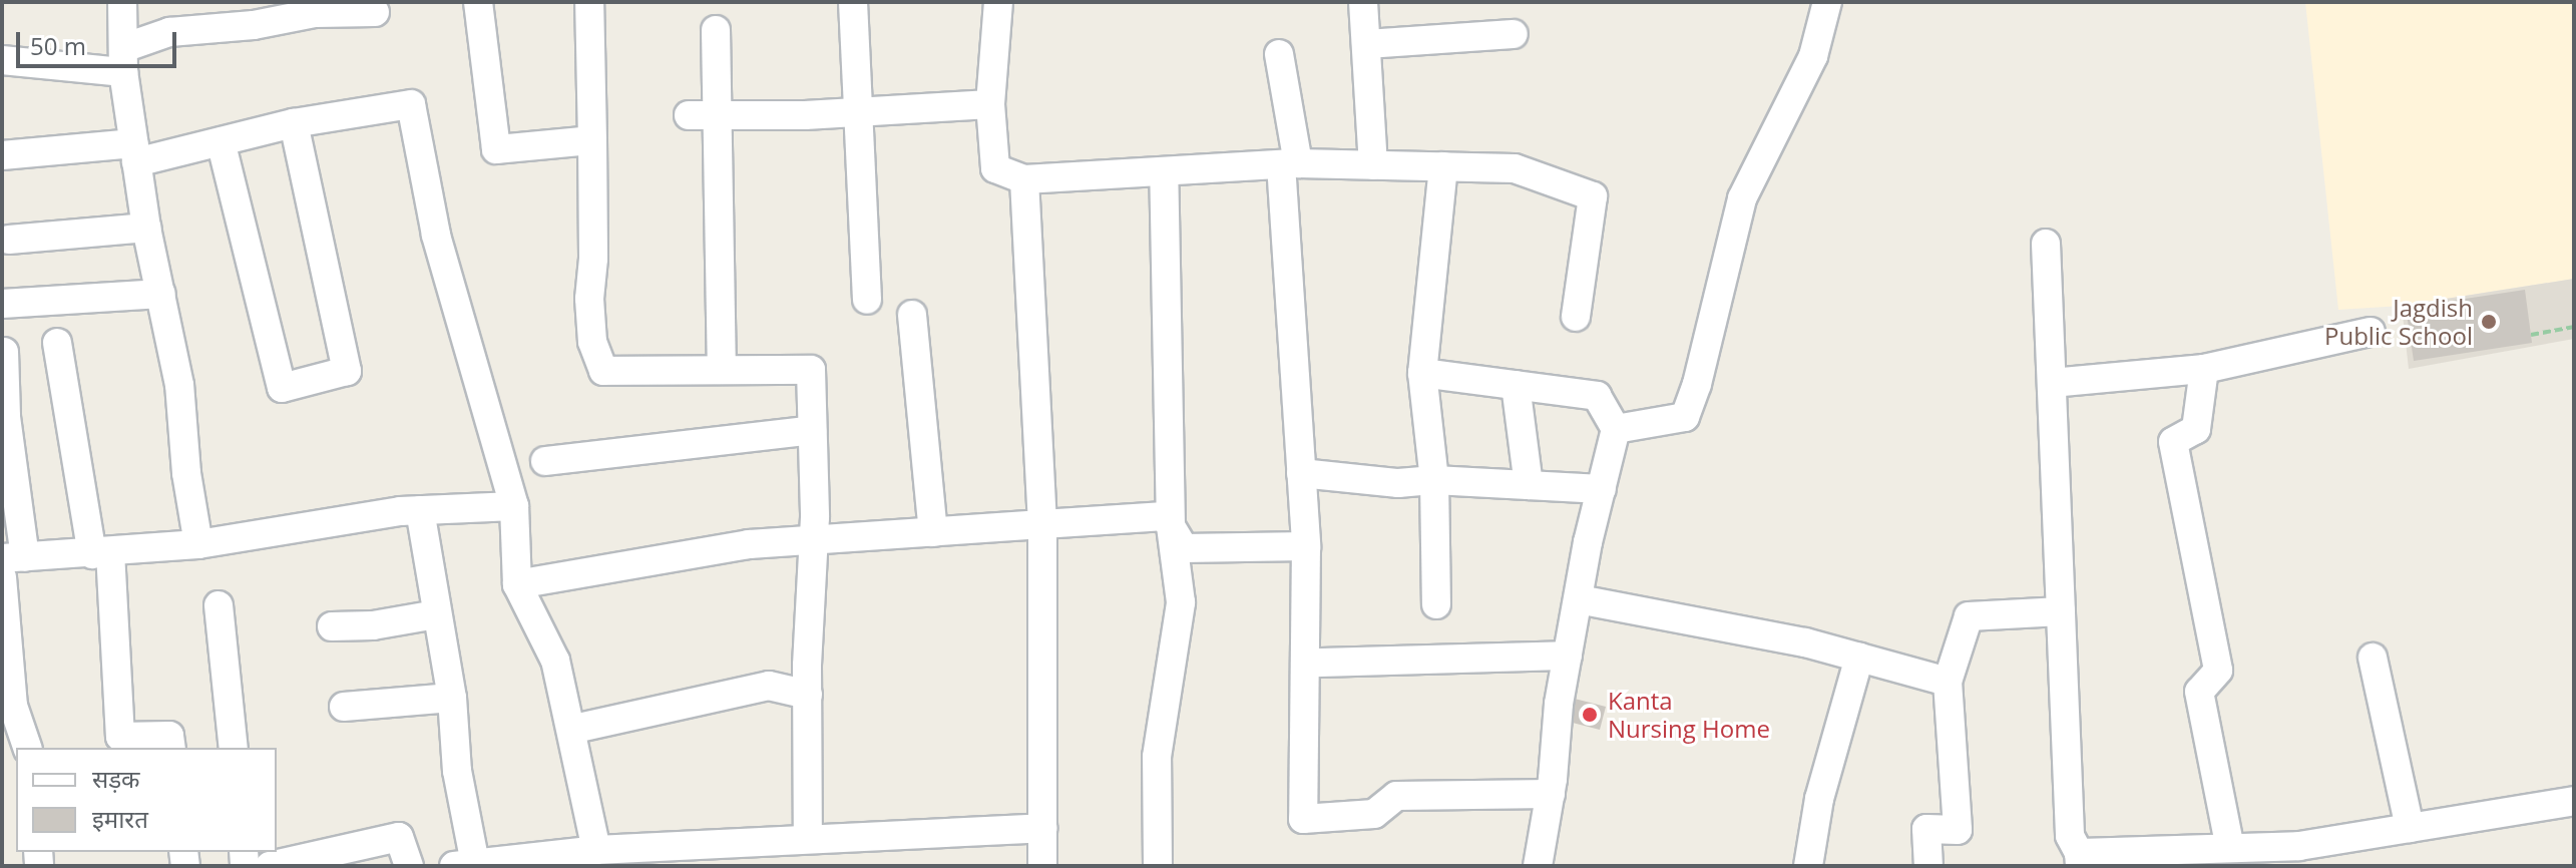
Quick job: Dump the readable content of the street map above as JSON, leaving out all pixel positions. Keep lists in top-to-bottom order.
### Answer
{
  "places": ["Jagdish Public School", "Kanta Nursing Home"],
  "legend": ["सड़क", "इमारत"],
  "scale_bar": "50 m"
}
